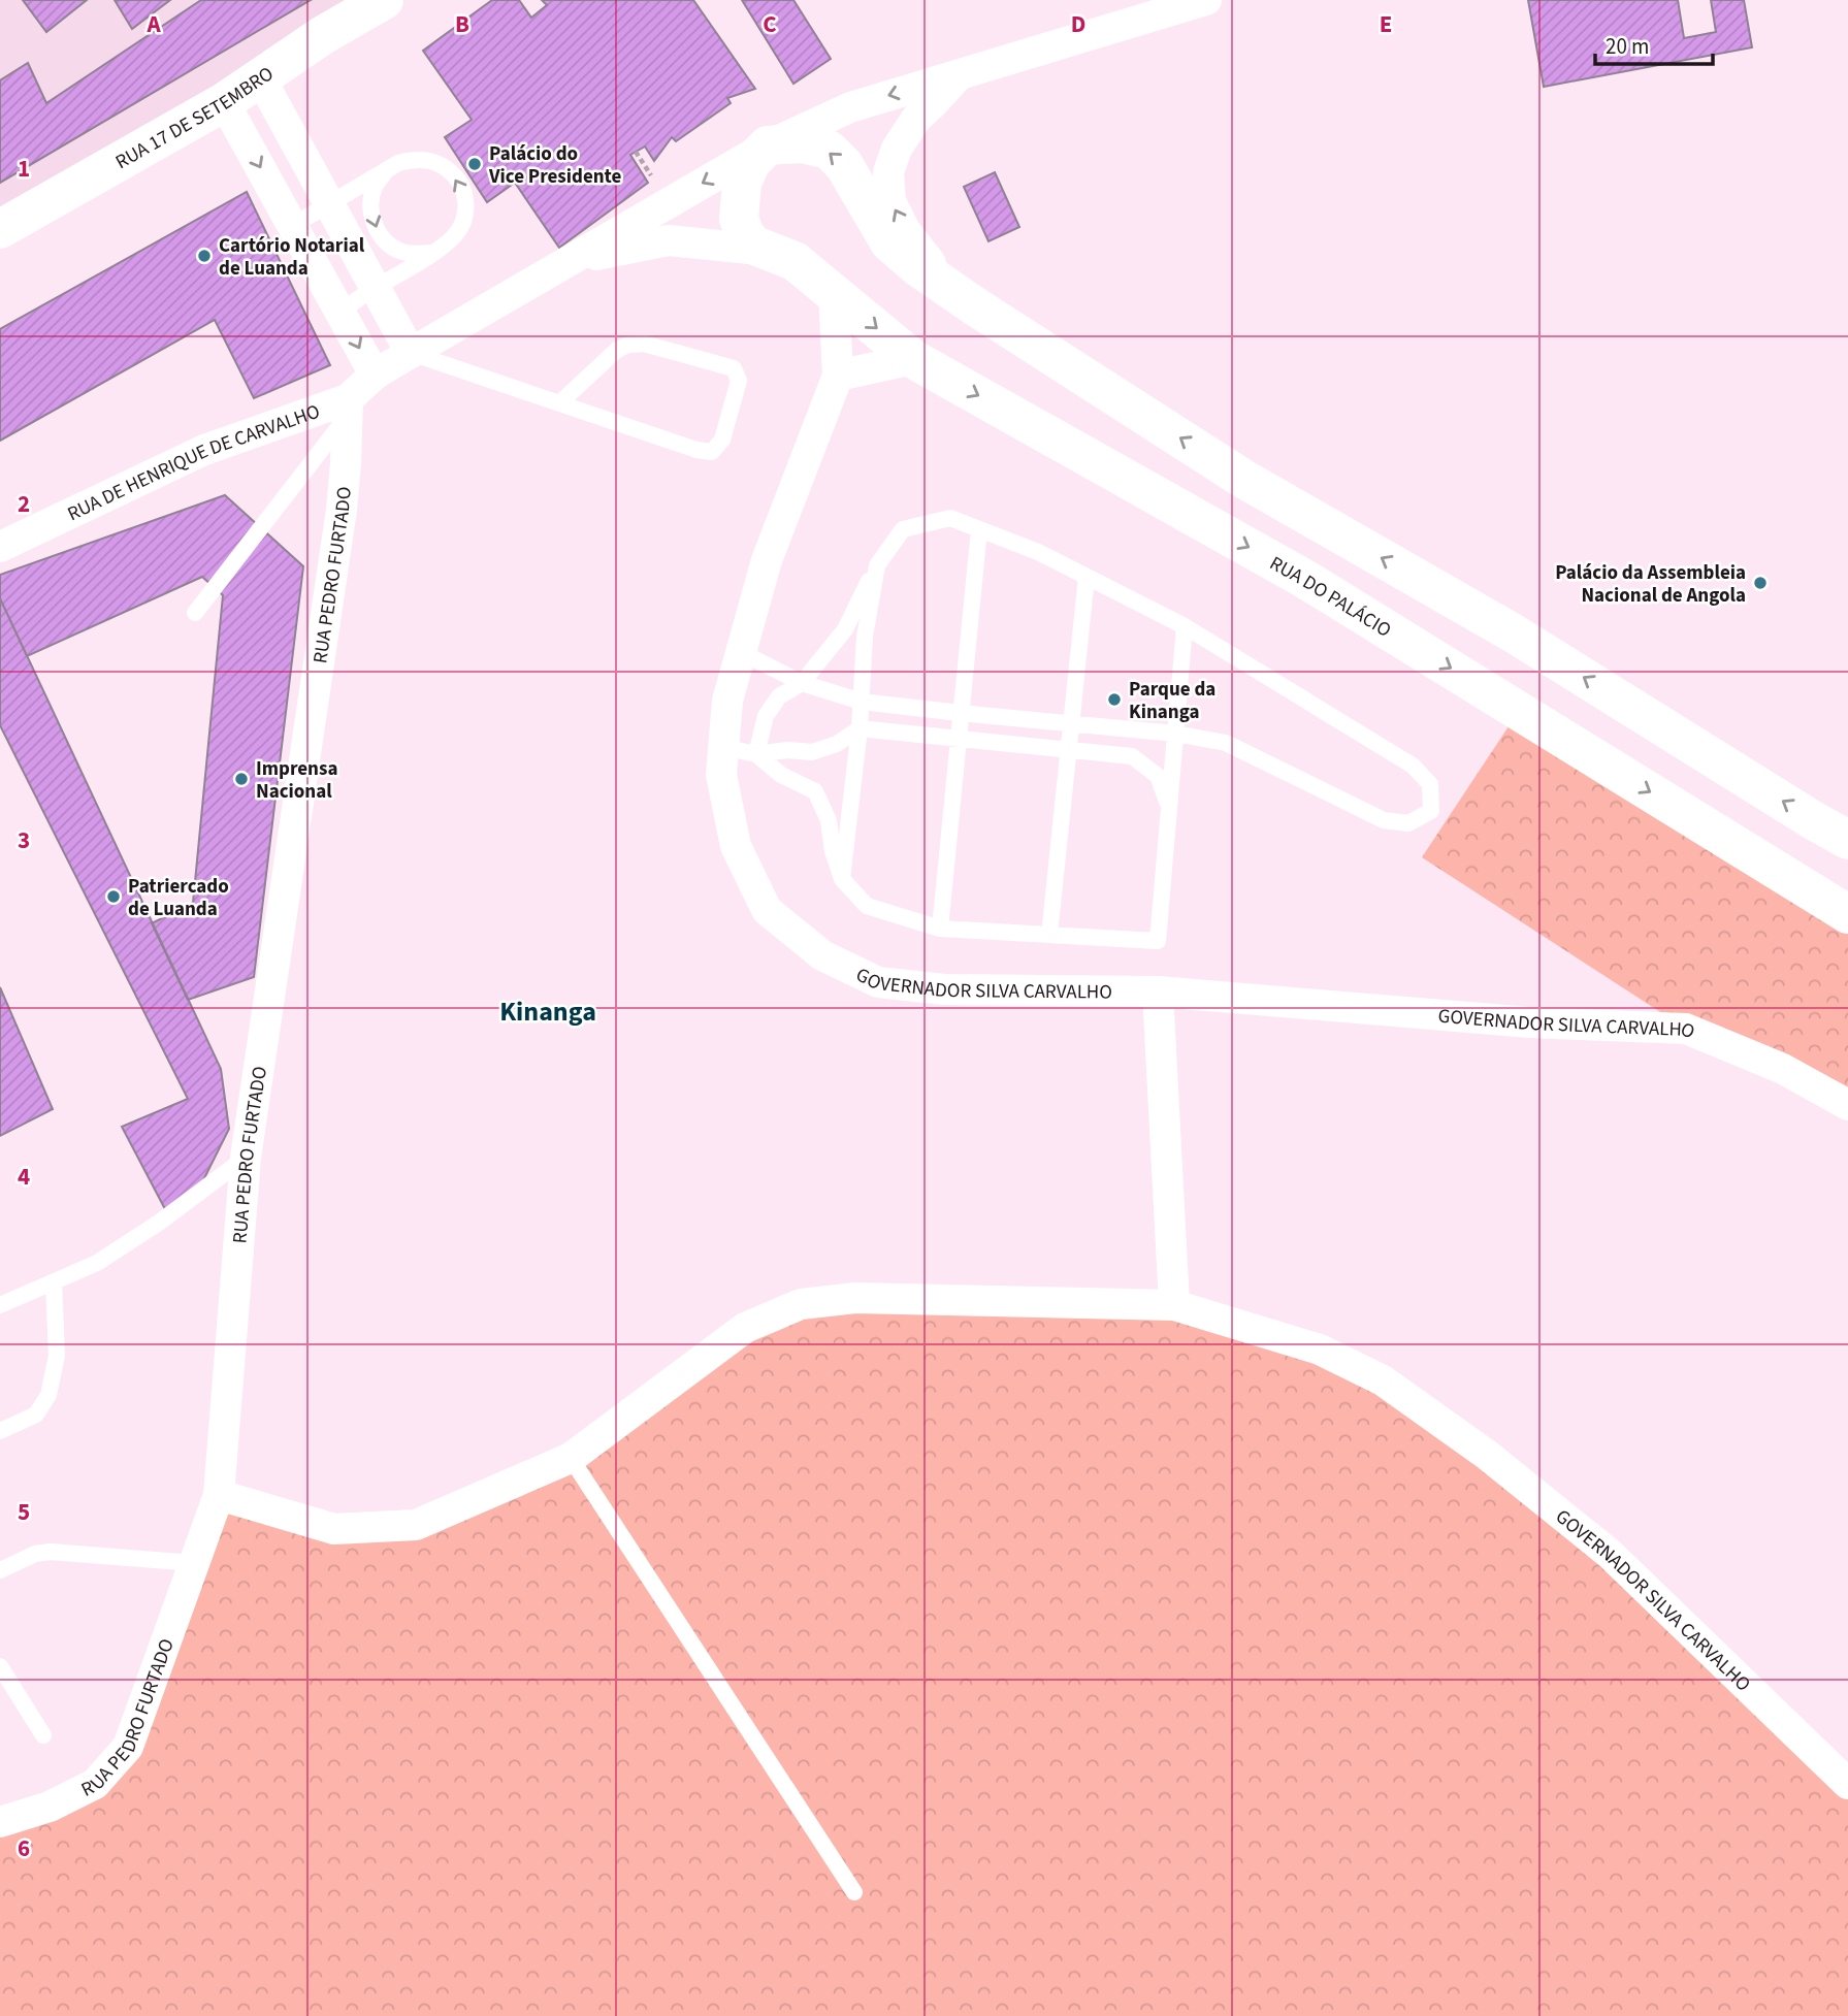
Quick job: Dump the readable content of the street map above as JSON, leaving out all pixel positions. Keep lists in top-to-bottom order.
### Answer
{
  "streets": {
    "street": [
      "RUA 17 DE SETEMBRO",
      "RUA DE HENRIQUE DE CARVALHO",
      "RUA PEDRO FURTADO",
      "RUA DO PALÁCIO",
      "GOVERNADOR SILVA CARVALHO"
    ]
  },
  "crossings": [
    ["RUA DE HENRIQUE DE CARVALHO", "RUA PEDRO FURTADO"],
    ["RUA PEDRO FURTADO", "GOVERNADOR SILVA CARVALHO"],
    ["RUA DO PALÁCIO", "GOVERNADOR SILVA CARVALHO"]
  ],
  "districts": ["Kinanga"],
  "places": [
    "Palácio do Vice Presidente",
    "Cartório Notarial de Luanda",
    "Palácio da Assembleia Nacional de Angola",
    "Parque da Kinanga",
    "Imprensa Nacional",
    "Patriercado de Luanda"
  ],
  "scale_bar": "20 m",
  "grid": {
    "columns": [
      "A",
      "B",
      "C",
      "D",
      "E"
    ],
    "rows": [
      "1",
      "2",
      "3",
      "4",
      "5",
      "6"
    ]
  }
}
